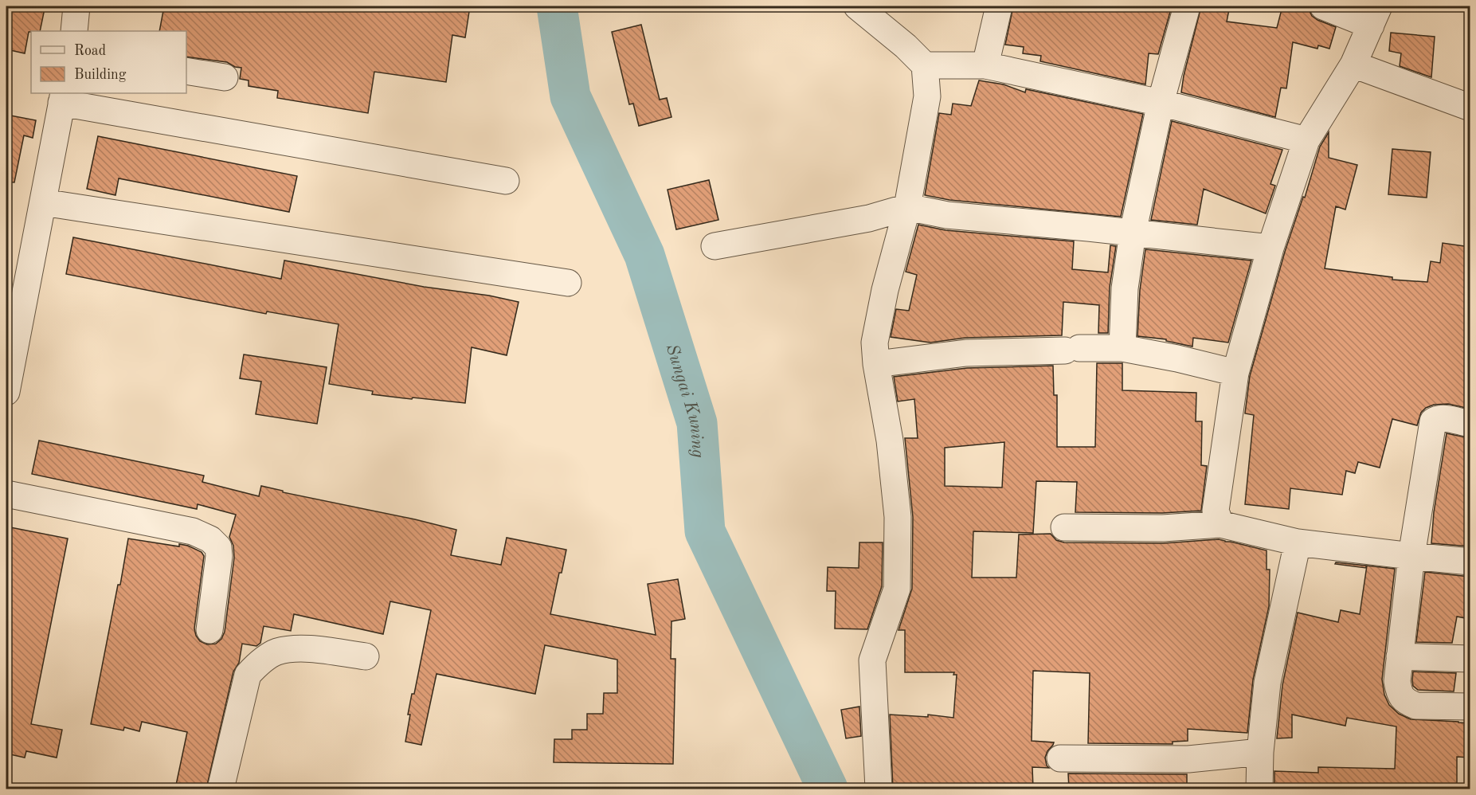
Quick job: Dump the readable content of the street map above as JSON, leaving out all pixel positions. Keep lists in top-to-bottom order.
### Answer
{
  "water": ["Sungai Kuning"],
  "legend": ["Road", "Building"]
}
